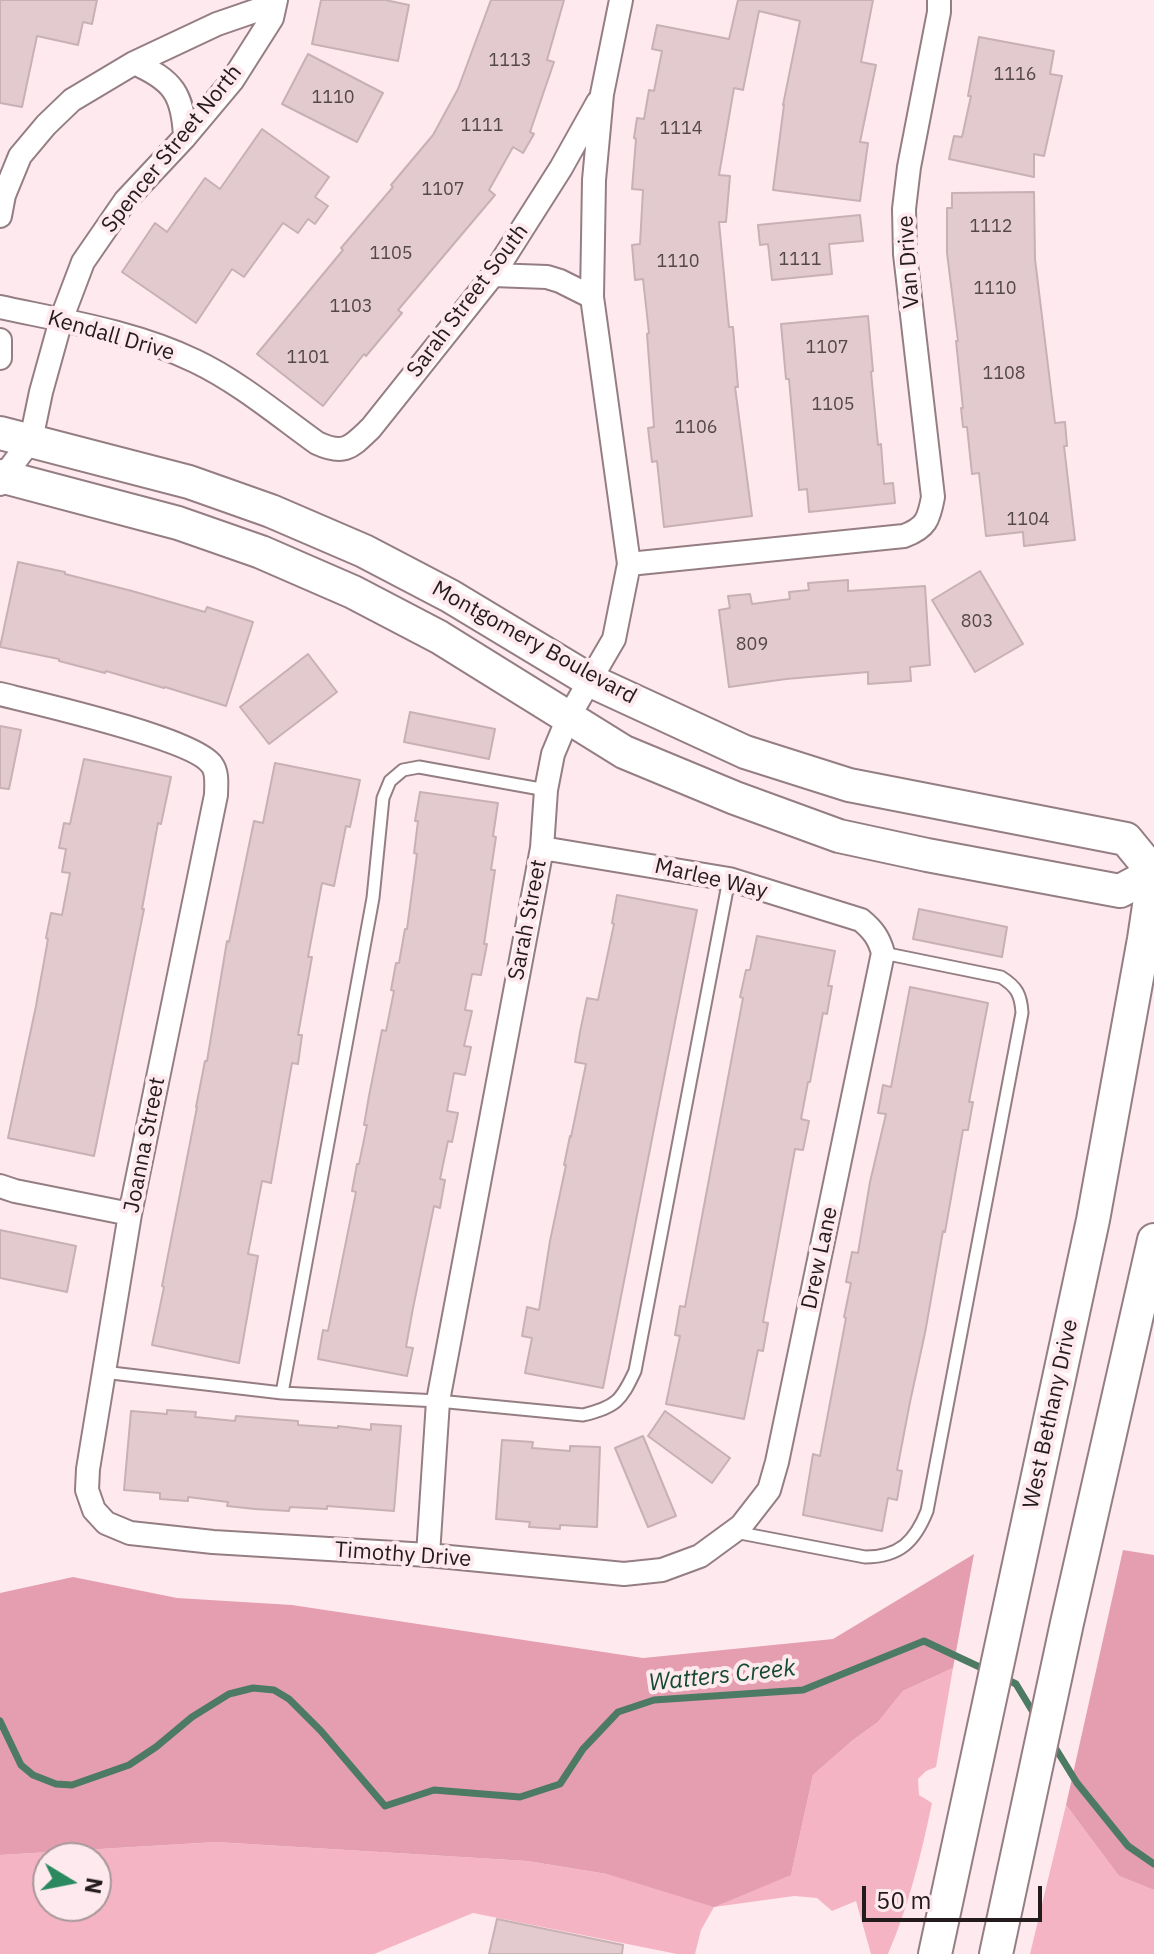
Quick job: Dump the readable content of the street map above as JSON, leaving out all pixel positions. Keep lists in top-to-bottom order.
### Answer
{
  "streets": {
    "street": [
      "Spencer Street North",
      "Van Drive",
      "Sarah Street South",
      "Kendall Drive",
      "Montgomery Boulevard",
      "Marlee Way",
      "Sarah Street",
      "Joanna Street",
      "Drew Lane",
      "West Bethany Drive",
      "Timothy Drive"
    ]
  },
  "crossings": [
    ["Spencer Street North", "Kendall Drive"],
    ["Spencer Street North", "Montgomery Boulevard"],
    ["Van Drive", "Sarah Street"],
    ["Sarah Street South", "Kendall Drive"],
    ["Sarah Street South", "Sarah Street"],
    ["Montgomery Boulevard", "Sarah Street"],
    ["Montgomery Boulevard", "West Bethany Drive"],
    ["Marlee Way", "Sarah Street"],
    ["Marlee Way", "Drew Lane"],
    ["Sarah Street", "Timothy Drive"],
    ["Joanna Street", "Timothy Drive"],
    ["Drew Lane", "Timothy Drive"]
  ],
  "water": ["Watters Creek"],
  "house_numbers": [
    "1113",
    "1116",
    "1110",
    "1111",
    "1114",
    "1107",
    "1112",
    "1105",
    "1111",
    "1110",
    "1110",
    "1103",
    "1107",
    "1101",
    "1108",
    "1105",
    "1106",
    "1104",
    "803",
    "809"
  ],
  "scale_bar": "50 m",
  "north": "right"
}
